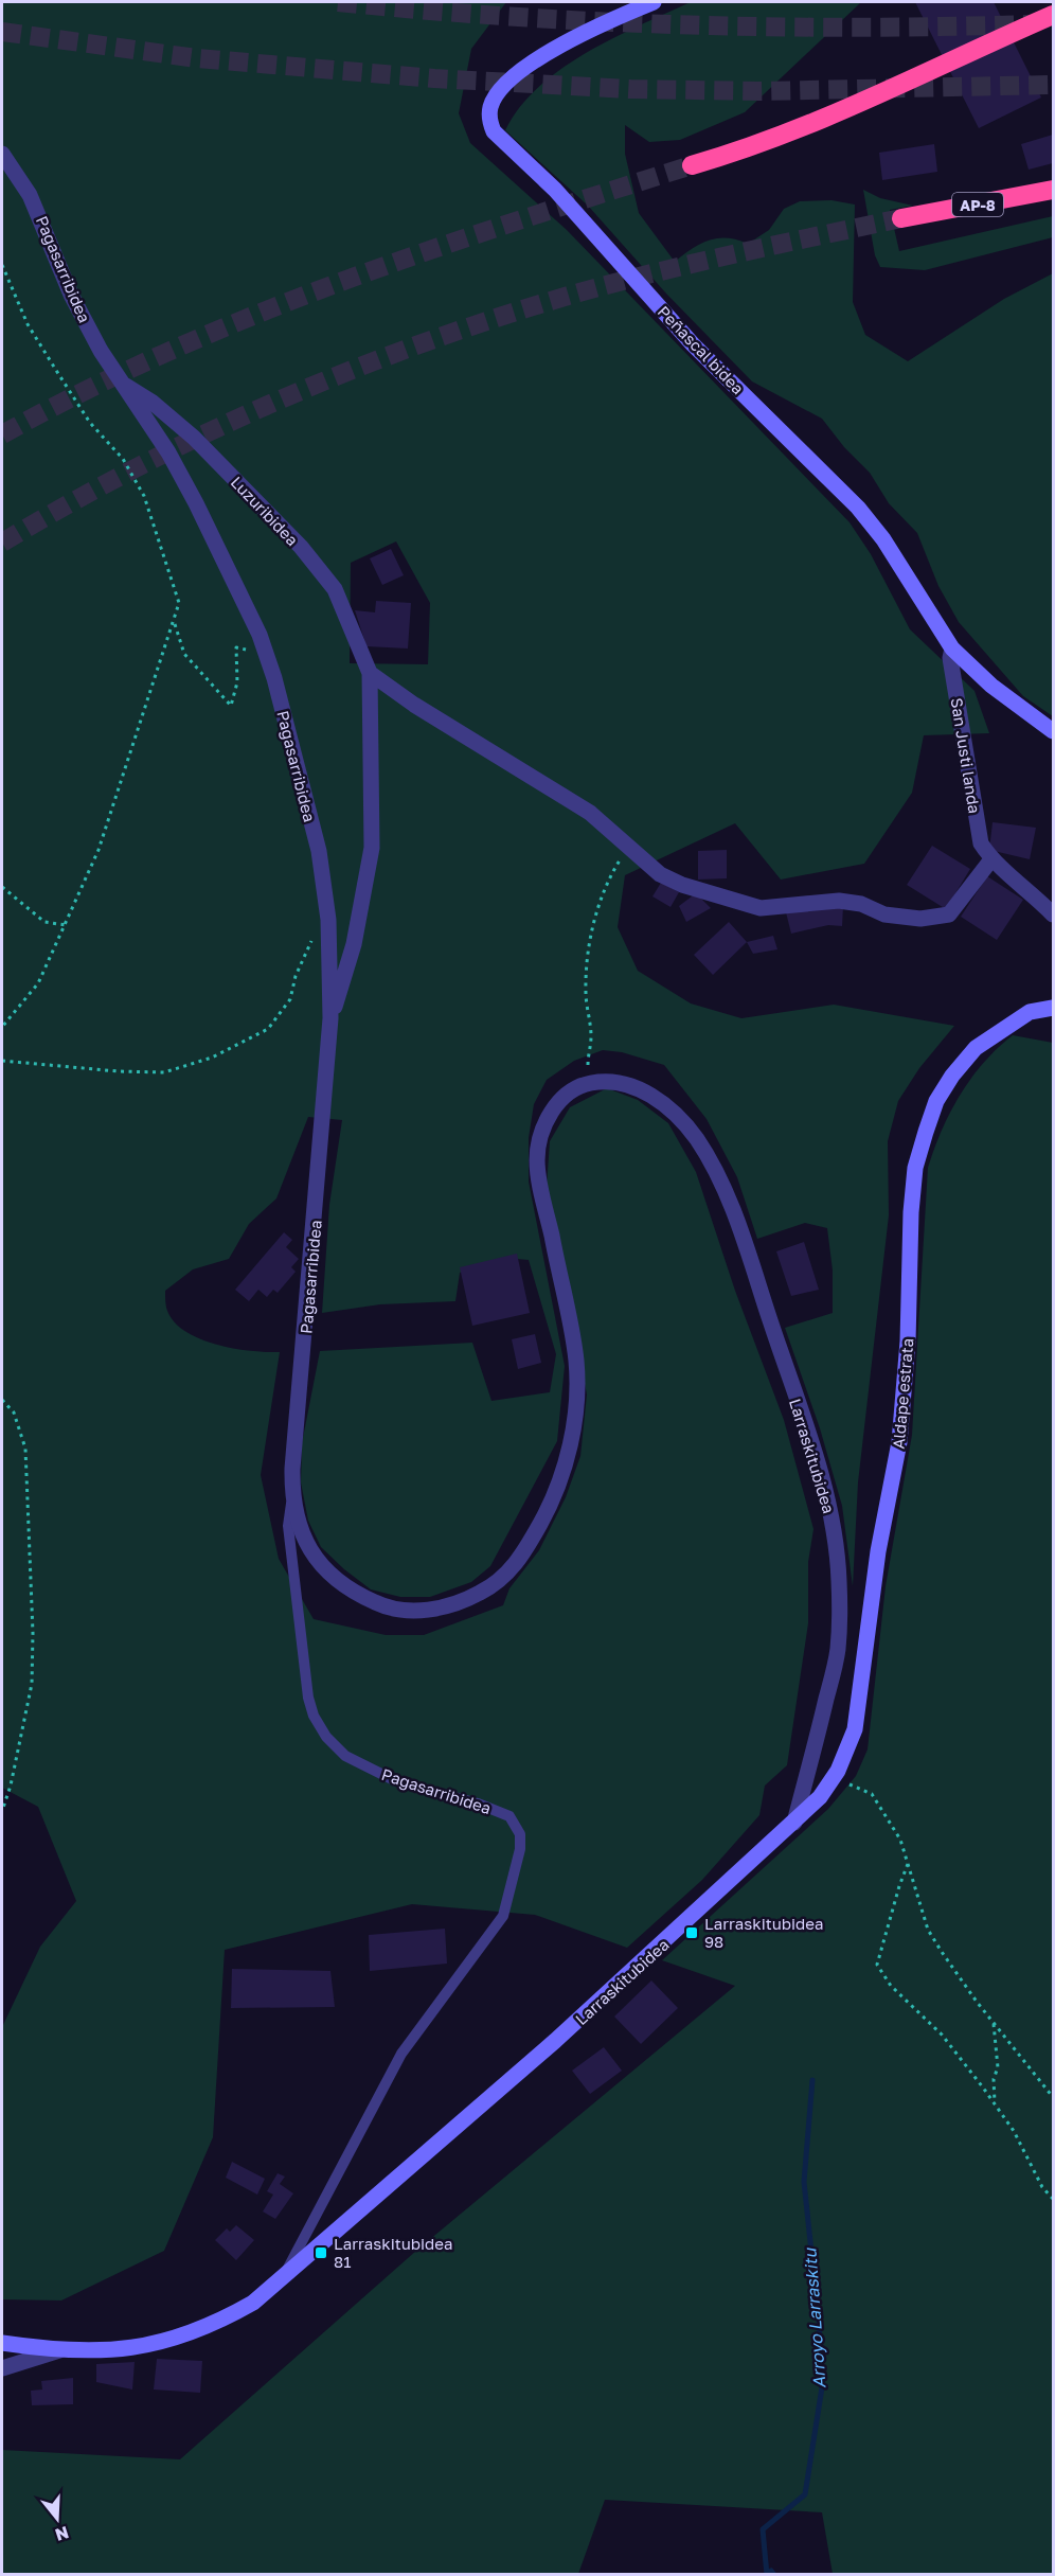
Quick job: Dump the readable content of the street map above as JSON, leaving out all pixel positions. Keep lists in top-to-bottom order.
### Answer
{
  "streets": {
    "highway": ["AP-8"],
    "street": [
      "Pagasarribidea",
      "Peñascal bidea",
      "Luzuribidea",
      "San Justi landa",
      "Aldape estrata",
      "Larraskitubidea"
    ]
  },
  "crossings": [
    ["Pagasarribidea", "Luzuribidea"],
    ["Pagasarribidea", "Larraskitubidea"],
    ["Peñascal bidea", "San Justi landa"],
    ["Aldape estrata", "Larraskitubidea"]
  ],
  "water": ["Arroyo Larraskitu"],
  "places": {
    "transit": ["Larraskitubidea 98", "Larraskitubidea 81"]
  },
  "north": "bottom"
}
